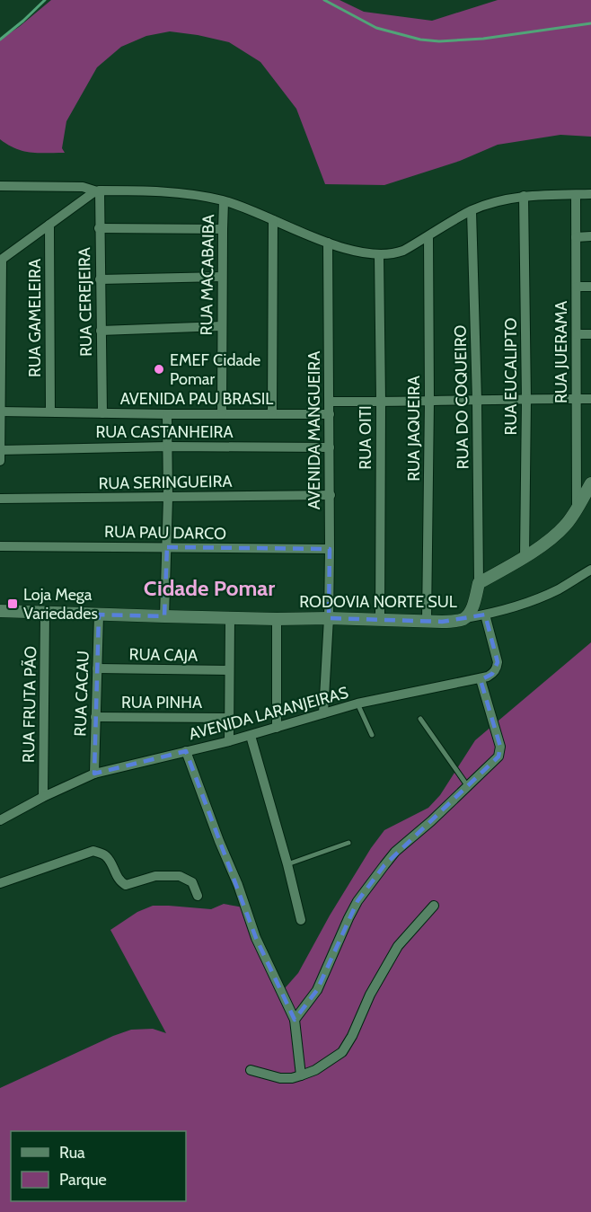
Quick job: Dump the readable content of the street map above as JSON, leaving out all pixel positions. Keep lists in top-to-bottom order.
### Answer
{
  "streets": {
    "street": [
      "RUA MACABAIBA",
      "RUA CEREJEIRA",
      "RUA GAMELEIRA",
      "RUA JUERAMA",
      "RUA EUCALIPTO",
      "RUA DO COQUEIRO",
      "AVENIDA PAU BRASIL",
      "RUA JAQUEIRA",
      "AVENIDA MANGUEIRA",
      "RUA CASTANHEIRA",
      "RUA OITI",
      "RUA SERINGUEIRA",
      "RUA PAU DARCO",
      "RODOVIA NORTE SUL",
      "RUA CAJA",
      "RUA CACAU",
      "RUA PINHA",
      "RUA FRUTA PÃO",
      "AVENIDA LARANJEIRAS"
    ]
  },
  "crossings": [
    ["RUA MACABAIBA", "AVENIDA PAU BRASIL"],
    ["RUA CEREJEIRA", "AVENIDA PAU BRASIL"],
    ["RUA GAMELEIRA", "AVENIDA PAU BRASIL"],
    ["RUA DO COQUEIRO", "RODOVIA NORTE SUL"],
    ["AVENIDA PAU BRASIL", "AVENIDA MANGUEIRA"],
    ["RUA JAQUEIRA", "RODOVIA NORTE SUL"],
    ["AVENIDA MANGUEIRA", "RUA CASTANHEIRA"],
    ["AVENIDA MANGUEIRA", "RUA SERINGUEIRA"],
    ["AVENIDA MANGUEIRA", "RUA PAU DARCO"],
    ["AVENIDA MANGUEIRA", "RODOVIA NORTE SUL"],
    ["AVENIDA MANGUEIRA", "AVENIDA LARANJEIRAS"],
    ["RUA OITI", "RODOVIA NORTE SUL"],
    ["RODOVIA NORTE SUL", "RUA CACAU"],
    ["RODOVIA NORTE SUL", "RUA FRUTA PÃO"],
    ["RUA CAJA", "RUA CACAU"],
    ["RUA CACAU", "RUA PINHA"],
    ["RUA CACAU", "AVENIDA LARANJEIRAS"],
    ["RUA FRUTA PÃO", "AVENIDA LARANJEIRAS"]
  ],
  "districts": ["Cidade Pomar"],
  "places": {
    "other": ["EMEF Cidade Pomar"],
    "transit": ["Loja Mega Variedades"]
  },
  "legend": ["Rua", "Parque"]
}
